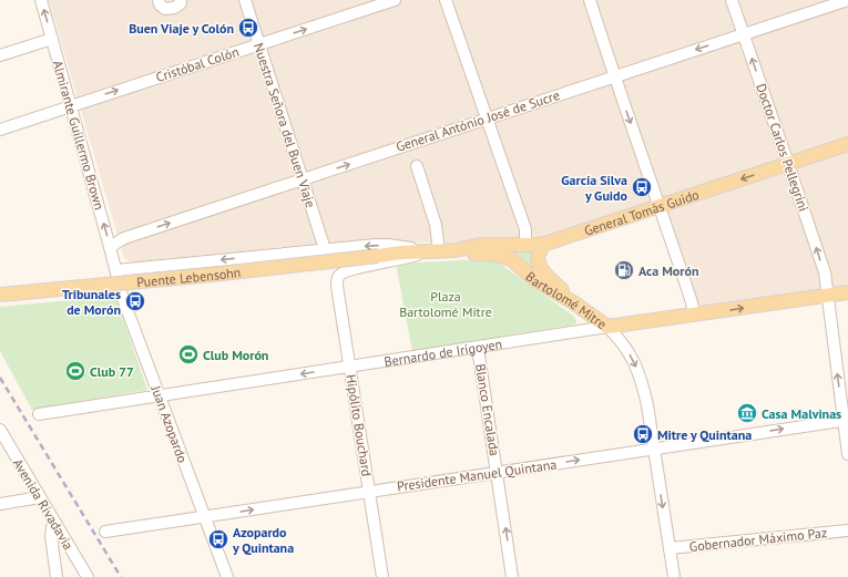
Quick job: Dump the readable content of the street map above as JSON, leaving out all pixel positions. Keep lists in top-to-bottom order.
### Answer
{
  "streets": {
    "main road": [
      "General Tomás Guido",
      "Puente Lebensohn",
      "Bartolomé Mitre",
      "Bernardo de Irigoyen"
    ],
    "street": [
      "Cristóbal Colón",
      "General António José de Sucre",
      "Nuestra Señora del Buen Viaje",
      "Almirante Guillermo Brown",
      "Doctor Carlos Pellegrini",
      "Blanco Encalada",
      "Juan Azopardo",
      "Hipólito Bouchard",
      "Presidente Manuel Quintana",
      "Avenida Rivadavia",
      "Gobernador Máximo Paz"
    ]
  },
  "crossings": [
    ["Cristóbal Colón", "Nuestra Señora del Buen Viaje"],
    ["Cristóbal Colón", "Almirante Guillermo Brown"],
    ["General António José de Sucre", "Nuestra Señora del Buen Viaje"],
    ["General António José de Sucre", "Almirante Guillermo Brown"],
    ["General António José de Sucre", "Doctor Carlos Pellegrini"],
    ["Nuestra Señora del Buen Viaje", "General Tomás Guido"],
    ["Almirante Guillermo Brown", "General Tomás Guido"],
    ["Almirante Guillermo Brown", "Juan Azopardo"],
    ["Doctor Carlos Pellegrini", "General Tomás Guido"],
    ["Doctor Carlos Pellegrini", "Bernardo de Irigoyen"],
    ["Doctor Carlos Pellegrini", "Presidente Manuel Quintana"],
    ["General Tomás Guido", "Puente Lebensohn"],
    ["General Tomás Guido", "Bartolomé Mitre"],
    ["General Tomás Guido", "Juan Azopardo"],
    ["General Tomás Guido", "Hipólito Bouchard"],
    ["Bartolomé Mitre", "Bernardo de Irigoyen"],
    ["Bartolomé Mitre", "Presidente Manuel Quintana"],
    ["Bartolomé Mitre", "Gobernador Máximo Paz"],
    ["Bernardo de Irigoyen", "Blanco Encalada"],
    ["Bernardo de Irigoyen", "Juan Azopardo"],
    ["Bernardo de Irigoyen", "Hipólito Bouchard"],
    ["Blanco Encalada", "Presidente Manuel Quintana"],
    ["Juan Azopardo", "Presidente Manuel Quintana"],
    ["Hipólito Bouchard", "Presidente Manuel Quintana"]
  ],
  "one_way": [
    "Cristóbal Colón",
    "Almirante Guillermo Brown",
    "Doctor Carlos Pellegrini",
    "General Tomás Guido",
    "Bartolomé Mitre",
    "Blanco Encalada",
    "Presidente Manuel Quintana"
  ],
  "parks": ["Plaza Bartolomé Mitre"],
  "places": {
    "bus stop": [
      "Buen Viaje y Colón",
      "García Silva y Guido",
      "Tribunales de Morón",
      "Mitre y Quintana",
      "Azopardo y Quintana"
    ],
    "fuel station": ["Aca Morón"],
    "sports": ["Club Morón", "Club 77"],
    "museum": ["Casa Malvinas"]
  }
}
